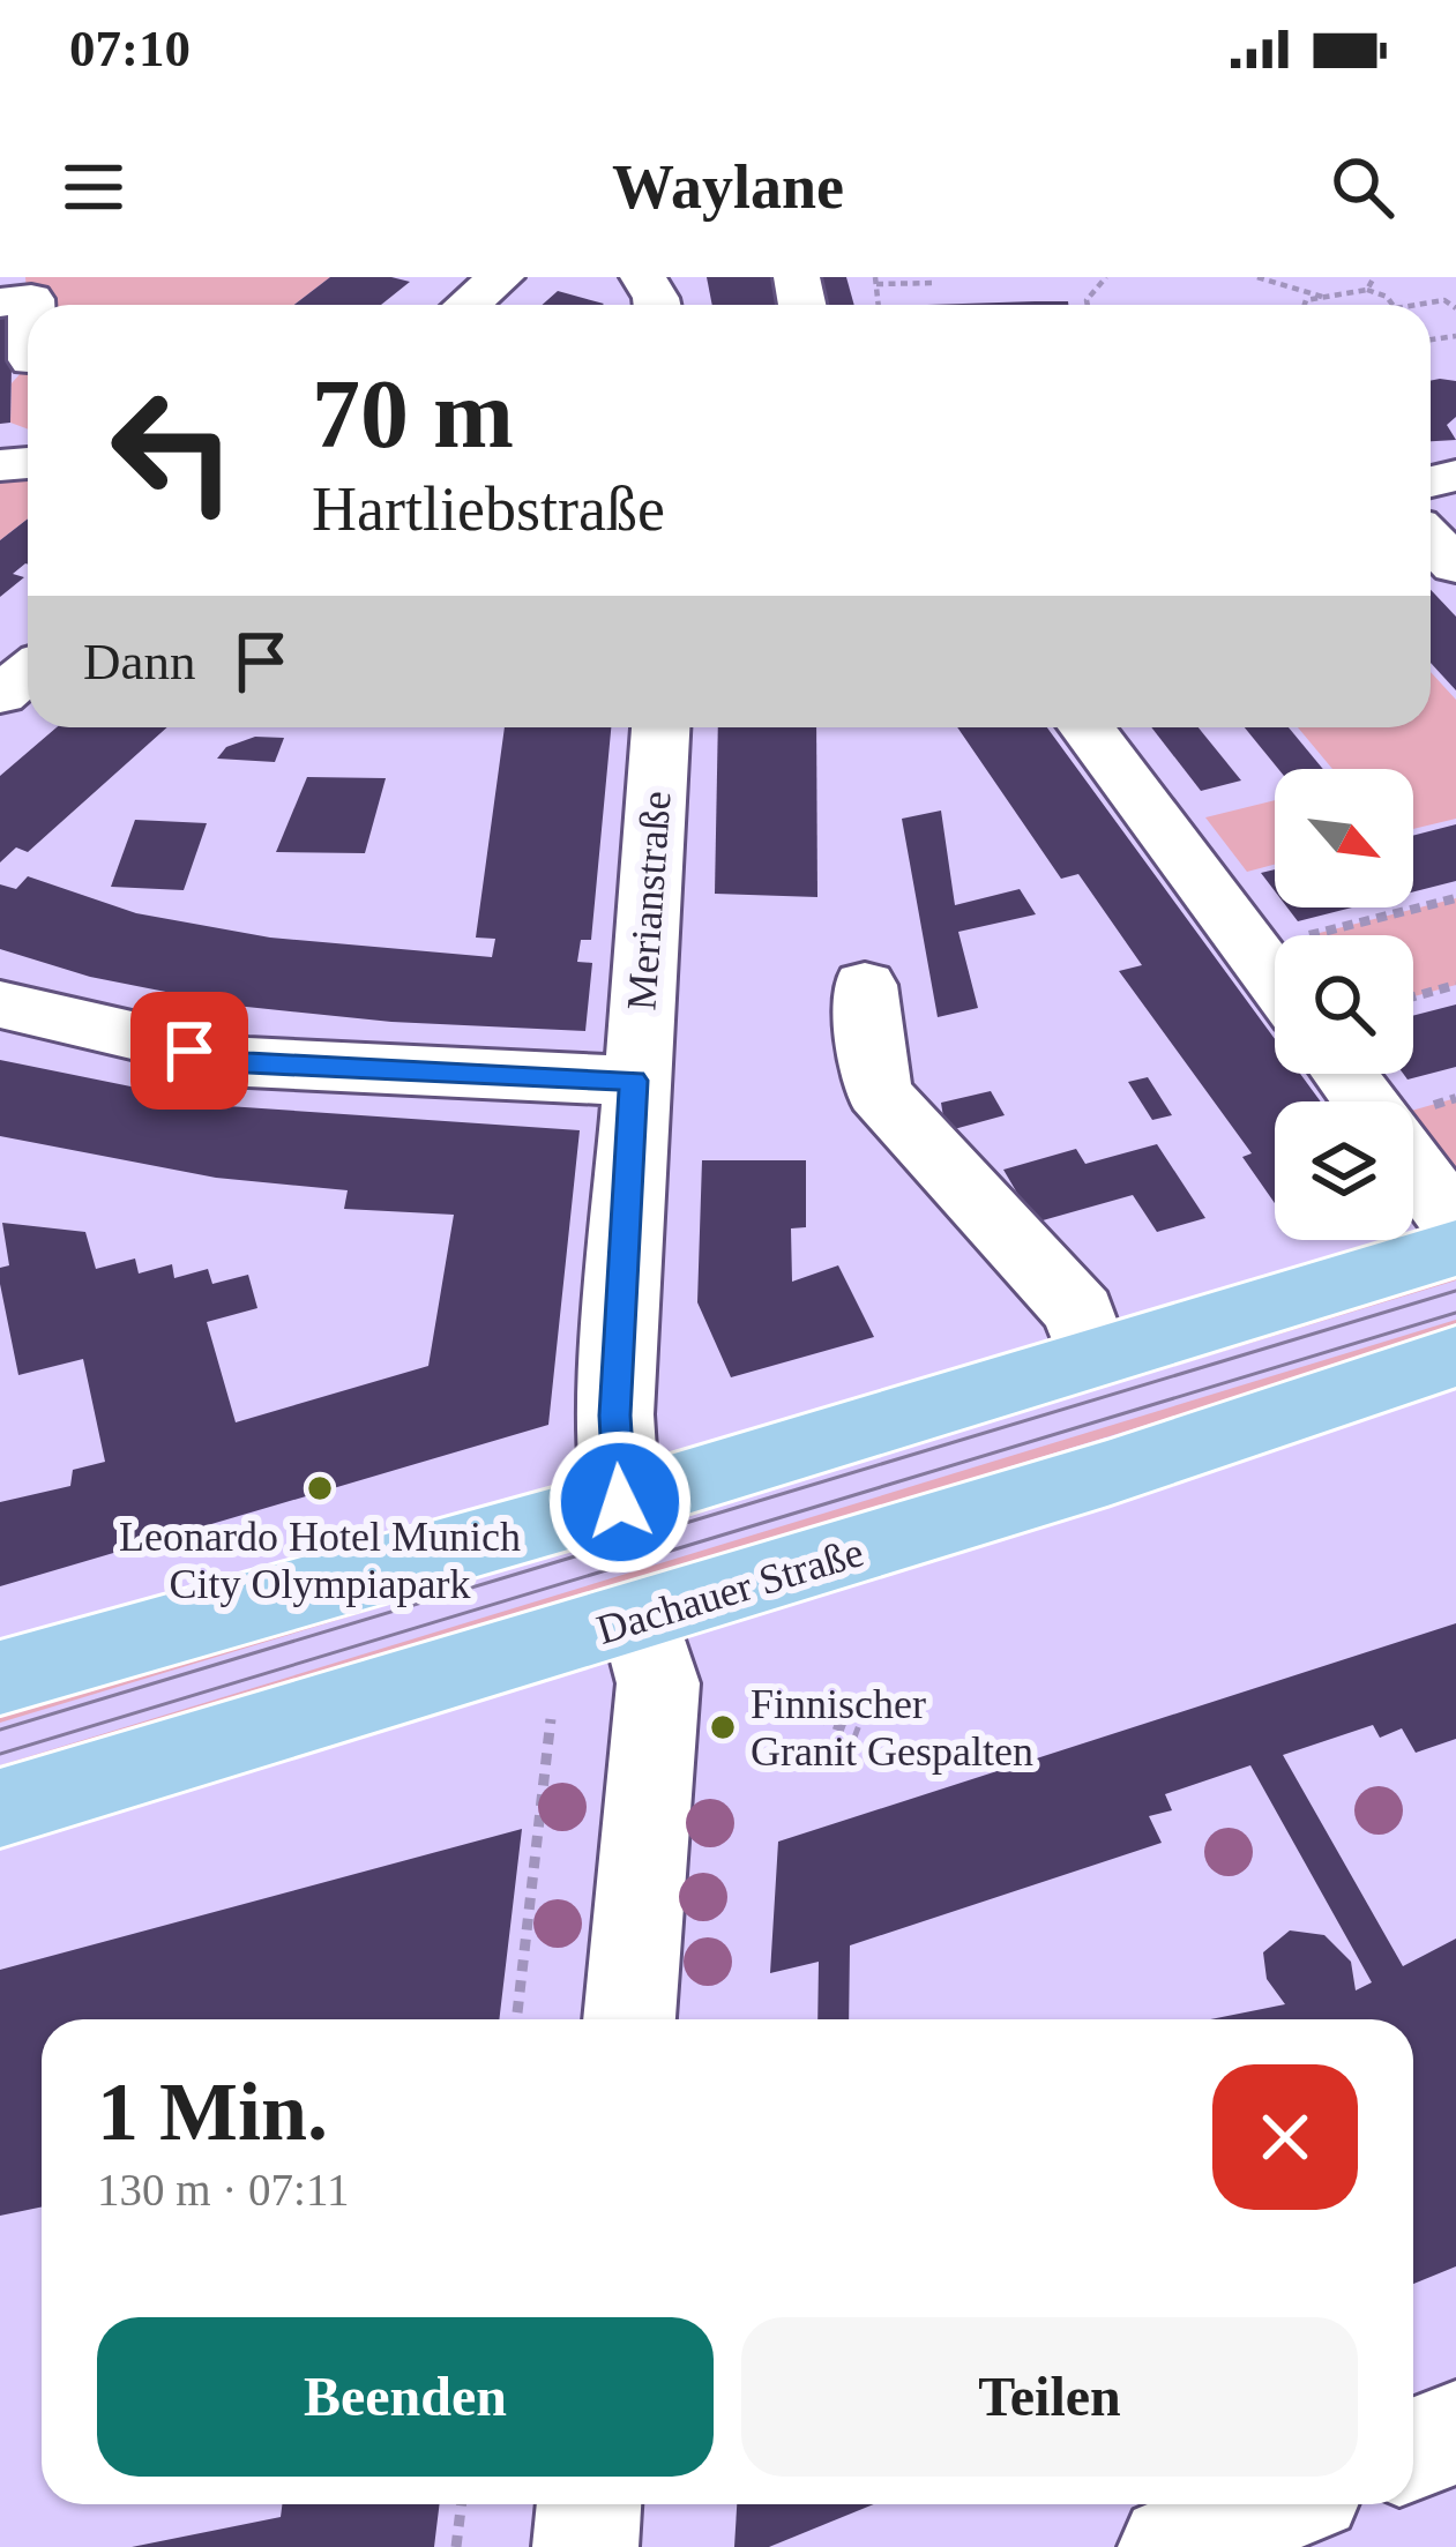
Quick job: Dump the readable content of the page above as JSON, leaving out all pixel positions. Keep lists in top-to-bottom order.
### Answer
{
  "streets": {
    "main road": ["Dachauer Straße"],
    "street": ["Merianstraße"]
  },
  "places": ["Leonardo Hotel Munich City Olympiapark", "Finnischer Granit Gespalten"],
  "north": "bottom right",
  "page": {
    "status": "07:10",
    "header": "Waylane",
    "turn": ["70 m", "Hartliebstraße"],
    "then": "Dann",
    "heading": ["1 Min.", "130 m · 07:11"],
    "buttons": ["Beenden", "Teilen"]
  }
}
